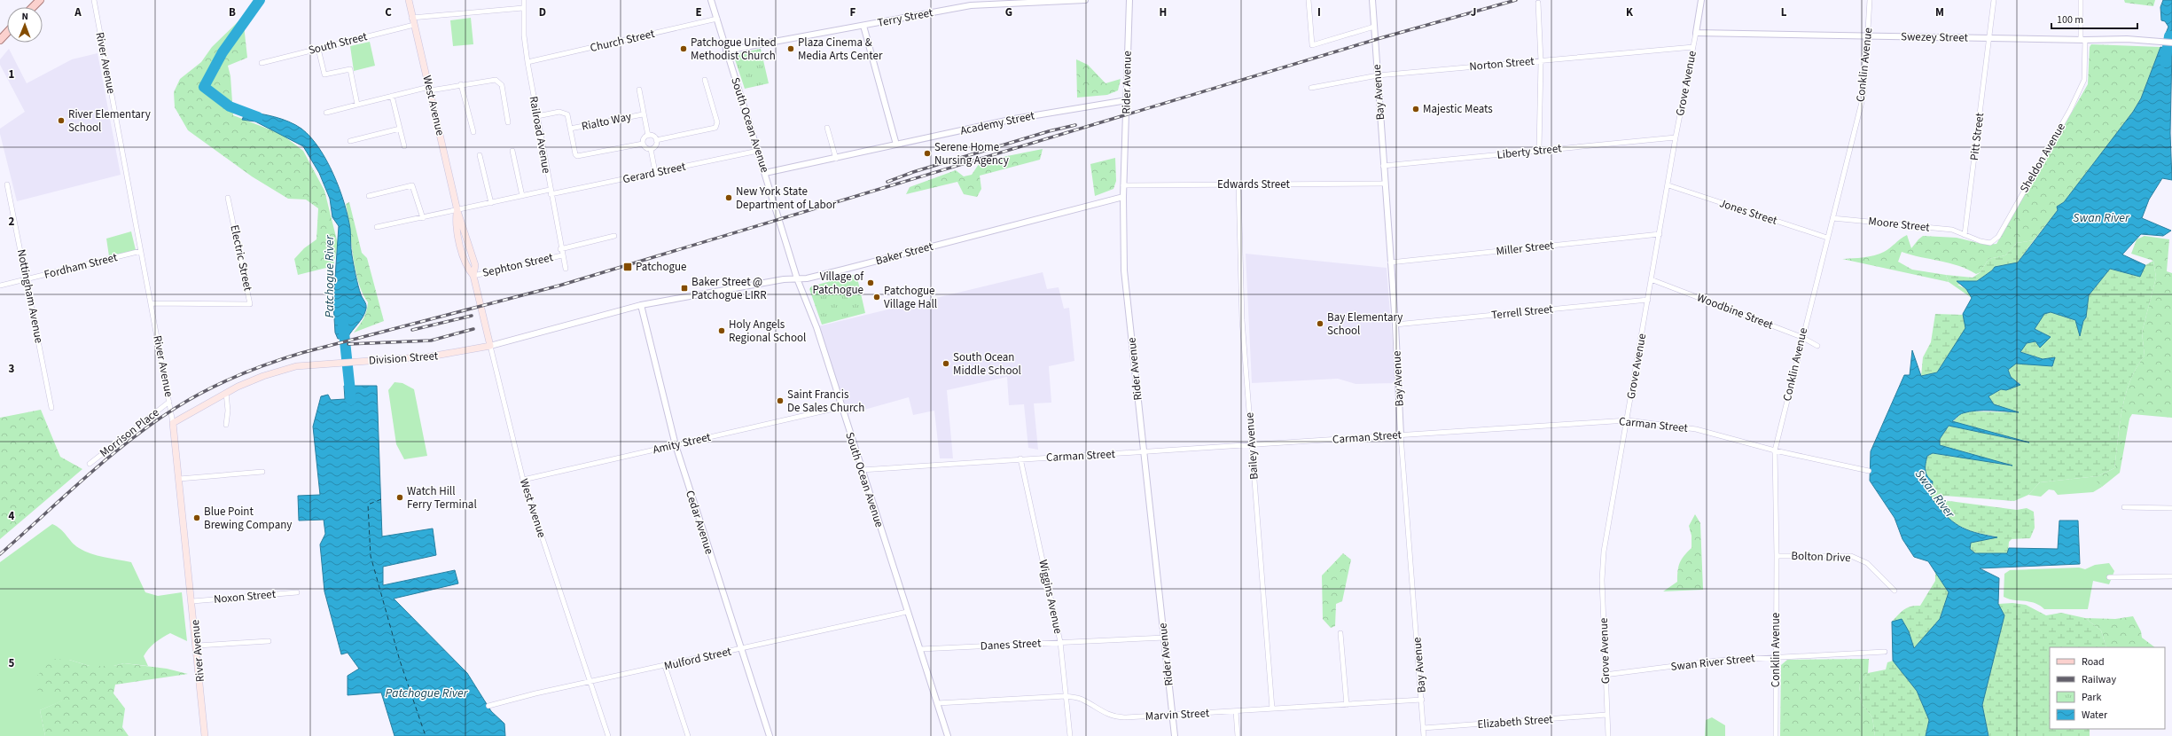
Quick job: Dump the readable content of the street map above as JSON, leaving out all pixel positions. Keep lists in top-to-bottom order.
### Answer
{
  "streets": {
    "main road": ["River Avenue", "West Avenue", "Division Street"],
    "street": [
      "Terry Street",
      "Swezey Street",
      "Church Street",
      "South Street",
      "Norton Street",
      "Conklin Avenue",
      "Rider Avenue",
      "Grove Avenue",
      "Bay Avenue",
      "Rialto Way",
      "Academy Street",
      "South Ocean Avenue",
      "Railroad Avenue",
      "Pitt Street",
      "Liberty Street",
      "Sheldon Avenue",
      "Gerard Street",
      "Edwards Street",
      "Jones Street",
      "Moore Street",
      "Miller Street",
      "Baker Street",
      "Electric Street",
      "Sephton Street",
      "Fordham Street",
      "Nottingham Avenue",
      "Woodbine Street",
      "Terrell Street",
      "Carman Street",
      "Morrison Place",
      "Amity Street",
      "Bailey Avenue",
      "Cedar Avenue",
      "Bolton Drive",
      "Noxon Street",
      "Wiggins Avenue",
      "Danes Street",
      "Mulford Street",
      "Swan River Street",
      "Marvin Street",
      "Elizabeth Street"
    ]
  },
  "crossings": [
    ["Terry Street", "South Ocean Avenue"],
    ["Swezey Street", "Conklin Avenue"],
    ["Swezey Street", "Grove Avenue"],
    ["Swezey Street", "Pitt Street"],
    ["Swezey Street", "Sheldon Avenue"],
    ["Church Street", "South Ocean Avenue"],
    ["Church Street", "Railroad Avenue"],
    ["South Street", "West Avenue"],
    ["River Avenue", "Electric Street"],
    ["River Avenue", "Fordham Street"],
    ["River Avenue", "Division Street"],
    ["River Avenue", "Morrison Place"],
    ["River Avenue", "Noxon Street"],
    ["Norton Street", "Grove Avenue"],
    ["Norton Street", "Bay Avenue"],
    ["Conklin Avenue", "Jones Street"],
    ["Conklin Avenue", "Moore Street"],
    ["Conklin Avenue", "Woodbine Street"],
    ["Conklin Avenue", "Carman Street"],
    ["Conklin Avenue", "Bolton Drive"],
    ["Conklin Avenue", "Swan River Street"],
    ["Rider Avenue", "Academy Street"],
    ["Rider Avenue", "Edwards Street"],
    ["Rider Avenue", "Baker Street"],
    ["Rider Avenue", "Carman Street"],
    ["Rider Avenue", "Danes Street"],
    ["Rider Avenue", "Marvin Street"],
    ["Grove Avenue", "Liberty Street"],
    ["Grove Avenue", "Jones Street"],
    ["Grove Avenue", "Miller Street"],
    ["Grove Avenue", "Woodbine Street"],
    ["Grove Avenue", "Terrell Street"],
    ["Grove Avenue", "Carman Street"],
    ["Grove Avenue", "Swan River Street"],
    ["Grove Avenue", "Elizabeth Street"],
    ["Bay Avenue", "Liberty Street"],
    ["Bay Avenue", "Edwards Street"],
    ["Bay Avenue", "Miller Street"],
    ["Bay Avenue", "Terrell Street"],
    ["Bay Avenue", "Carman Street"],
    ["Bay Avenue", "Marvin Street"],
    ["Bay Avenue", "Elizabeth Street"],
    ["West Avenue", "Gerard Street"],
    ["West Avenue", "Sephton Street"],
    ["West Avenue", "Division Street"],
    ["West Avenue", "Amity Street"],
    ["West Avenue", "Mulford Street"],
    ["Academy Street", "South Ocean Avenue"],
    ["South Ocean Avenue", "Gerard Street"],
    ["South Ocean Avenue", "Baker Street"],
    ["South Ocean Avenue", "Carman Street"],
    ["South Ocean Avenue", "Amity Street"],
    ["South Ocean Avenue", "Danes Street"],
    ["South Ocean Avenue", "Mulford Street"],
    ["South Ocean Avenue", "Marvin Street"],
    ["Railroad Avenue", "Gerard Street"],
    ["Railroad Avenue", "Sephton Street"],
    ["Pitt Street", "Sheldon Avenue"],
    ["Pitt Street", "Moore Street"],
    ["Sheldon Avenue", "Moore Street"],
    ["Edwards Street", "Bailey Avenue"],
    ["Baker Street", "Division Street"],
    ["Baker Street", "Cedar Avenue"],
    ["Fordham Street", "Nottingham Avenue"],
    ["Division Street", "Cedar Avenue"],
    ["Carman Street", "Bailey Avenue"],
    ["Carman Street", "Wiggins Avenue"],
    ["Amity Street", "Cedar Avenue"],
    ["Bailey Avenue", "Marvin Street"],
    ["Cedar Avenue", "Mulford Street"],
    ["Wiggins Avenue", "Danes Street"],
    ["Wiggins Avenue", "Marvin Street"]
  ],
  "water": ["Swan River", "Patchogue River"],
  "places": {
    "other": [
      "Patchogue United Methodist Church",
      "Plaza Cinema & Media Arts Center",
      "Majestic Meats",
      "River Elementary School",
      "Serene Home Nursing Agency",
      "New York State Department of Labor",
      "Village of Patchogue",
      "Patchogue Village Hall",
      "Bay Elementary School",
      "Holy Angels Regional School",
      "South Ocean Middle School",
      "Saint Francis De Sales Church",
      "Watch Hill Ferry Terminal",
      "Blue Point Brewing Company"
    ],
    "transit": ["Patchogue", "Baker Street @ Patchogue LIRR"]
  },
  "legend": [
    "Road",
    "Railway",
    "Park",
    "Water"
  ],
  "scale_bar": "100 m",
  "north": "top",
  "grid": {
    "columns": [
      "A",
      "B",
      "C",
      "D",
      "E",
      "F",
      "G",
      "H",
      "I",
      "J",
      "K",
      "L",
      "M"
    ],
    "rows": [
      "1",
      "2",
      "3",
      "4",
      "5"
    ]
  }
}
